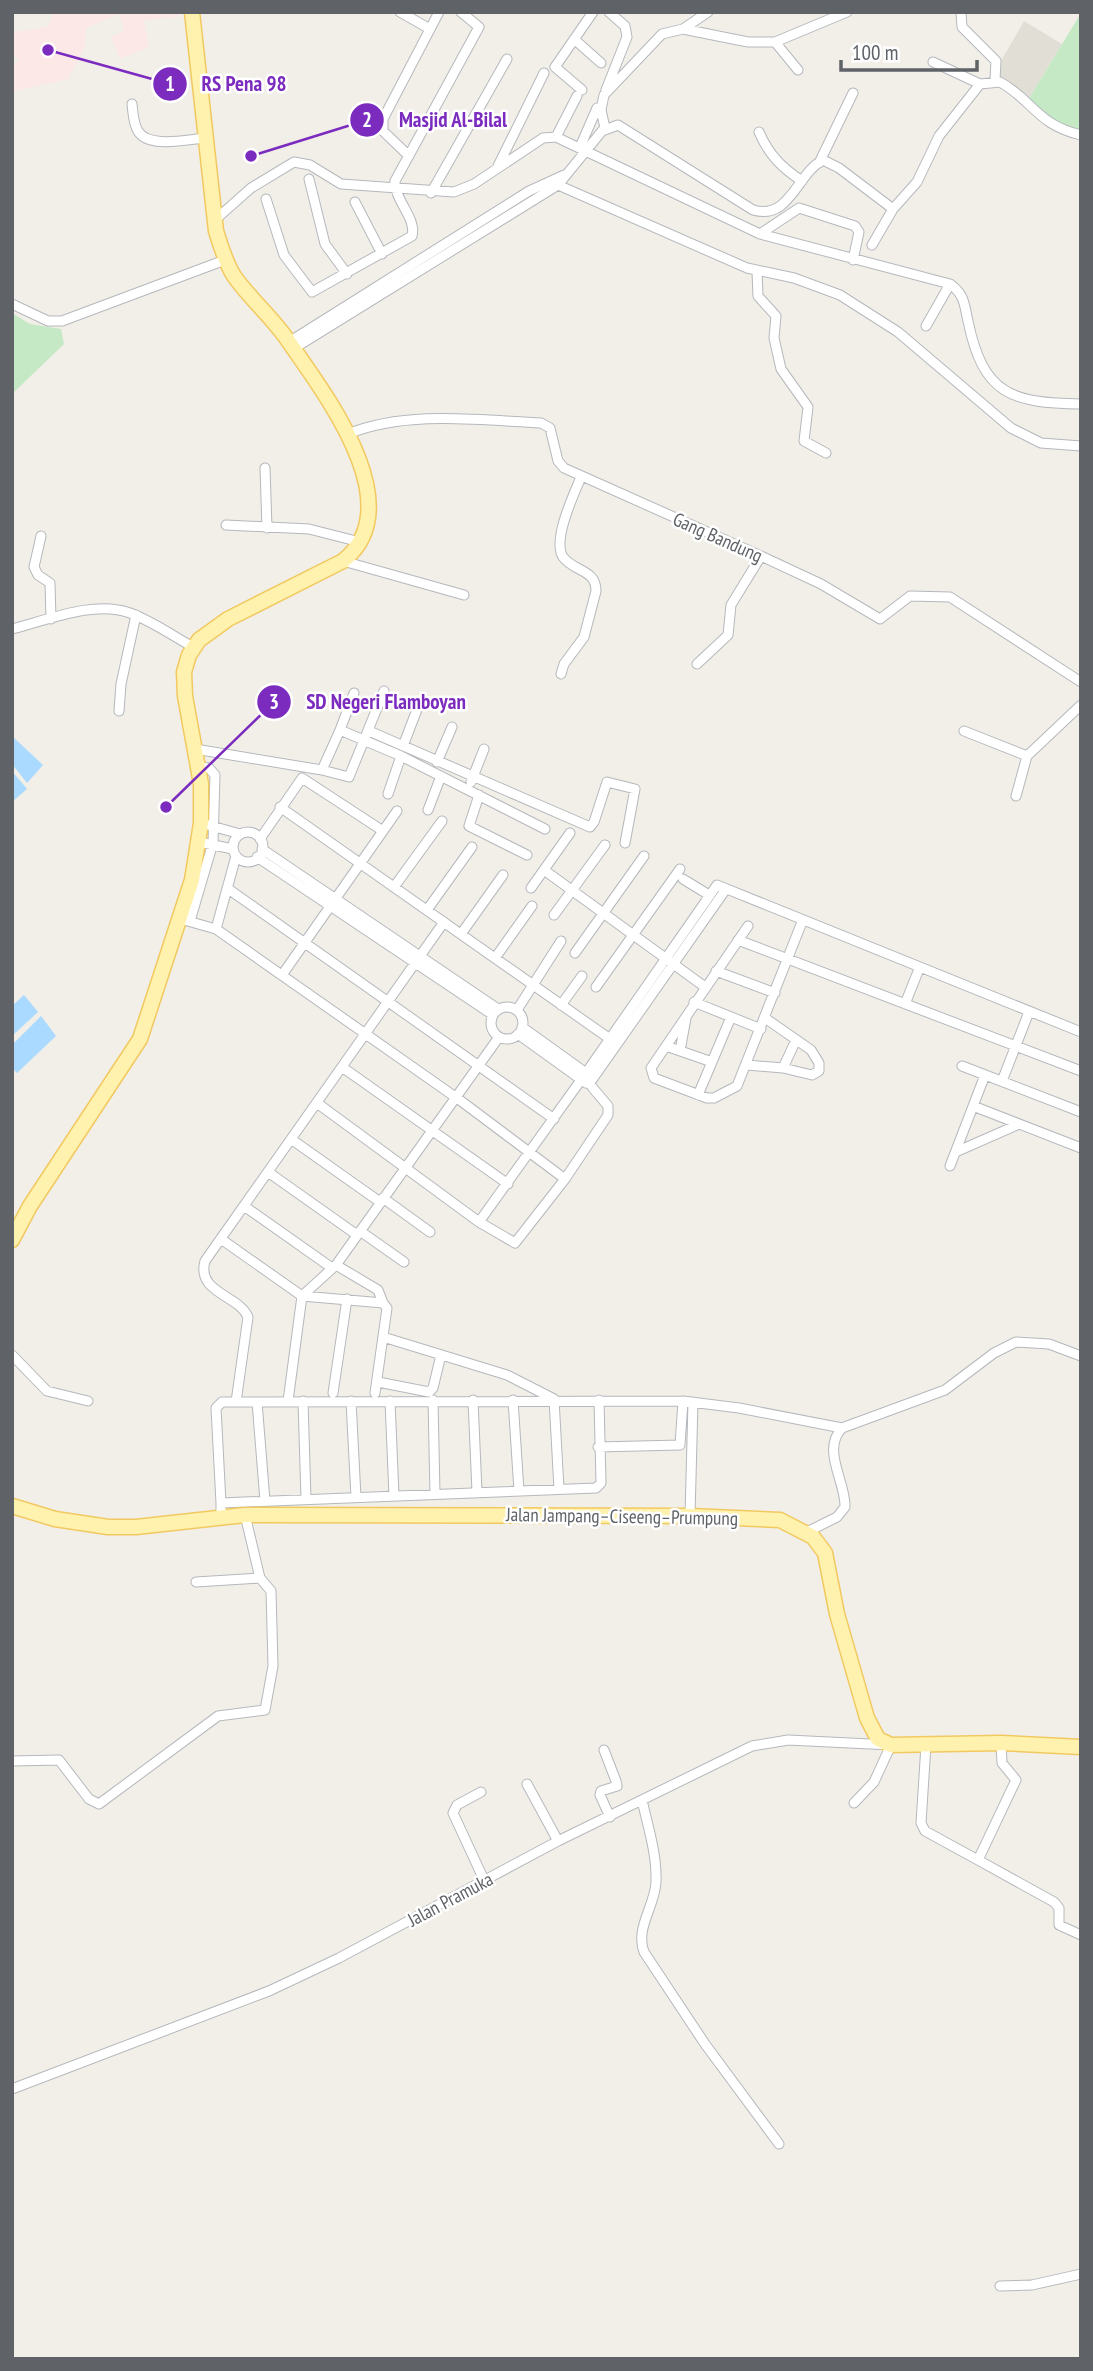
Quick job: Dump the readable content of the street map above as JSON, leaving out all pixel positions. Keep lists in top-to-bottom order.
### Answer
{
  "streets": {
    "main road": ["Jalan Jampang–Ciseeng–Prumpung"],
    "street": ["Gang Bandung", "Jalan Pramuka"]
  },
  "crossings": [
    ["Jalan Jampang–Ciseeng–Prumpung", "Jalan Pramuka"]
  ],
  "places": ["RS Pena 98", "Masjid Al-Bilal", "SD Negeri Flamboyan"],
  "scale_bar": "100 m"
}
